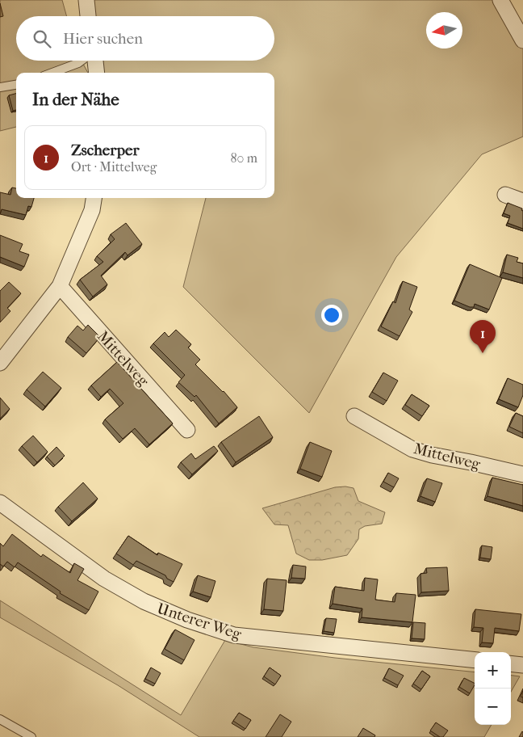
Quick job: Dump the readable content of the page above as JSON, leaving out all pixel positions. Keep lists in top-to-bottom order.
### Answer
{
  "streets": {
    "street": ["Mittelweg", "Unterer Weg"]
  },
  "north": "left",
  "page": {
    "search": "Hier suchen",
    "heading": "In der Nähe",
    "list": [
      {
        "mark": "1",
        "name": "Zscherper",
        "note": "Ort · Mittelweg",
        "value": "80 m"
      }
    ],
    "pins": "1",
    "map_buttons": ["+", "−"]
  }
}
